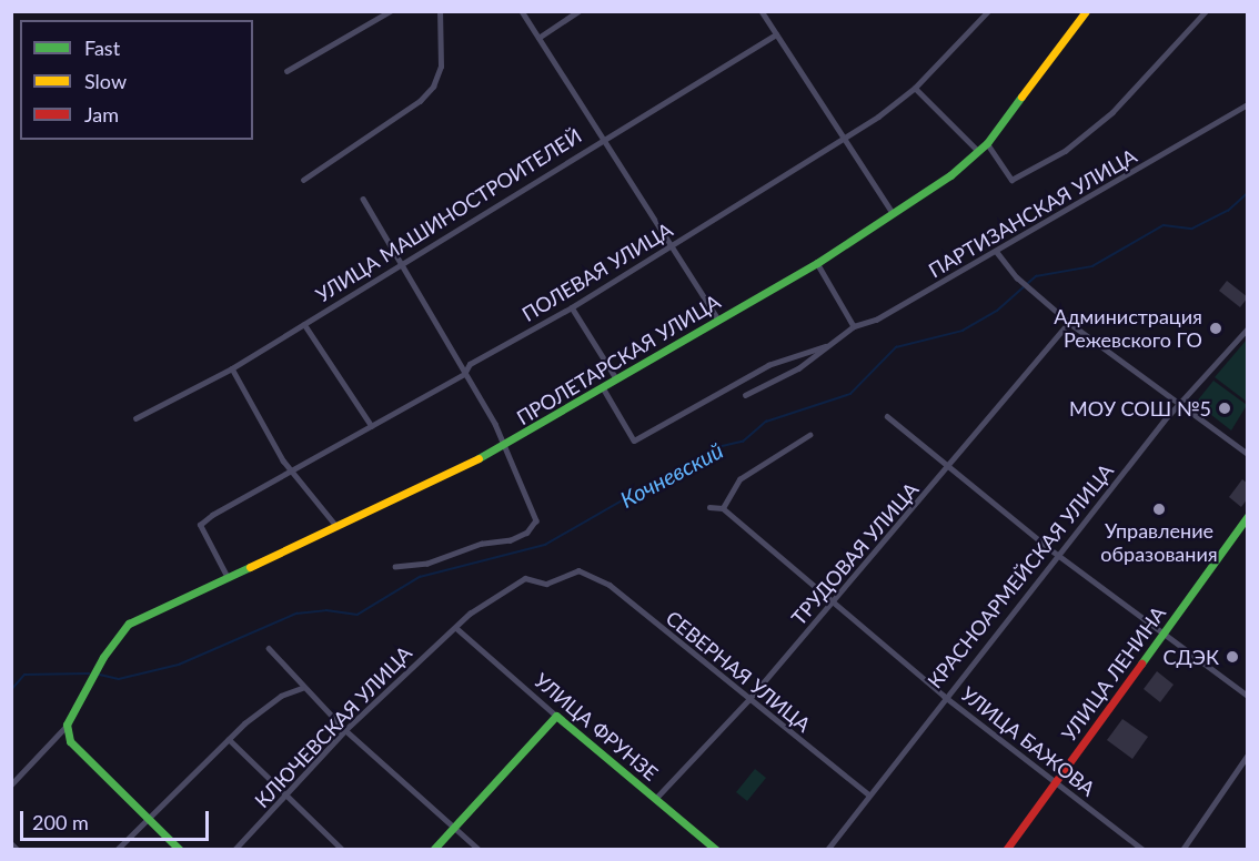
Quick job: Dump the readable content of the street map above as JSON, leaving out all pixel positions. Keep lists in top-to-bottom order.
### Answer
{
  "streets": {
    "street": [
      "ПАРТИЗАНСКАЯ УЛИЦА",
      "УЛИЦА МАШИНОСТРОИТЕЛЕЙ",
      "ПОЛЕВАЯ УЛИЦА",
      "ПРОЛЕТАРСКАЯ УЛИЦА",
      "ТРУДОВАЯ УЛИЦА",
      "КРАСНОАРМЕЙСКАЯ УЛИЦА",
      "СЕВЕРНАЯ УЛИЦА",
      "УЛИЦА ЛЕНИНА",
      "КЛЮЧЕВСКАЯ УЛИЦА",
      "УЛИЦА ФРУНЗЕ",
      "УЛИЦА БАЖОВА"
    ]
  },
  "crossings": [
    ["ПАРТИЗАНСКАЯ УЛИЦА", "ПРОЛЕТАРСКАЯ УЛИЦА"],
    ["ПОЛЕВАЯ УЛИЦА", "ПРОЛЕТАРСКАЯ УЛИЦА"],
    ["ТРУДОВАЯ УЛИЦА", "СЕВЕРНАЯ УЛИЦА"],
    ["ТРУДОВАЯ УЛИЦА", "УЛИЦА ФРУНЗЕ"],
    ["ТРУДОВАЯ УЛИЦА", "УЛИЦА БАЖОВА"],
    ["КРАСНОАРМЕЙСКАЯ УЛИЦА", "СЕВЕРНАЯ УЛИЦА"],
    ["КРАСНОАРМЕЙСКАЯ УЛИЦА", "УЛИЦА БАЖОВА"],
    ["СЕВЕРНАЯ УЛИЦА", "КЛЮЧЕВСКАЯ УЛИЦА"],
    ["УЛИЦА ЛЕНИНА", "УЛИЦА БАЖОВА"],
    ["КЛЮЧЕВСКАЯ УЛИЦА", "УЛИЦА ФРУНЗЕ"]
  ],
  "water": ["Кочневский"],
  "places": [
    "Администрация Режевского ГО",
    "МОУ СОШ №5",
    "Управление образования",
    "СДЭК"
  ],
  "legend": ["Fast", "Slow", "Jam"],
  "scale_bar": "200 m"
}
